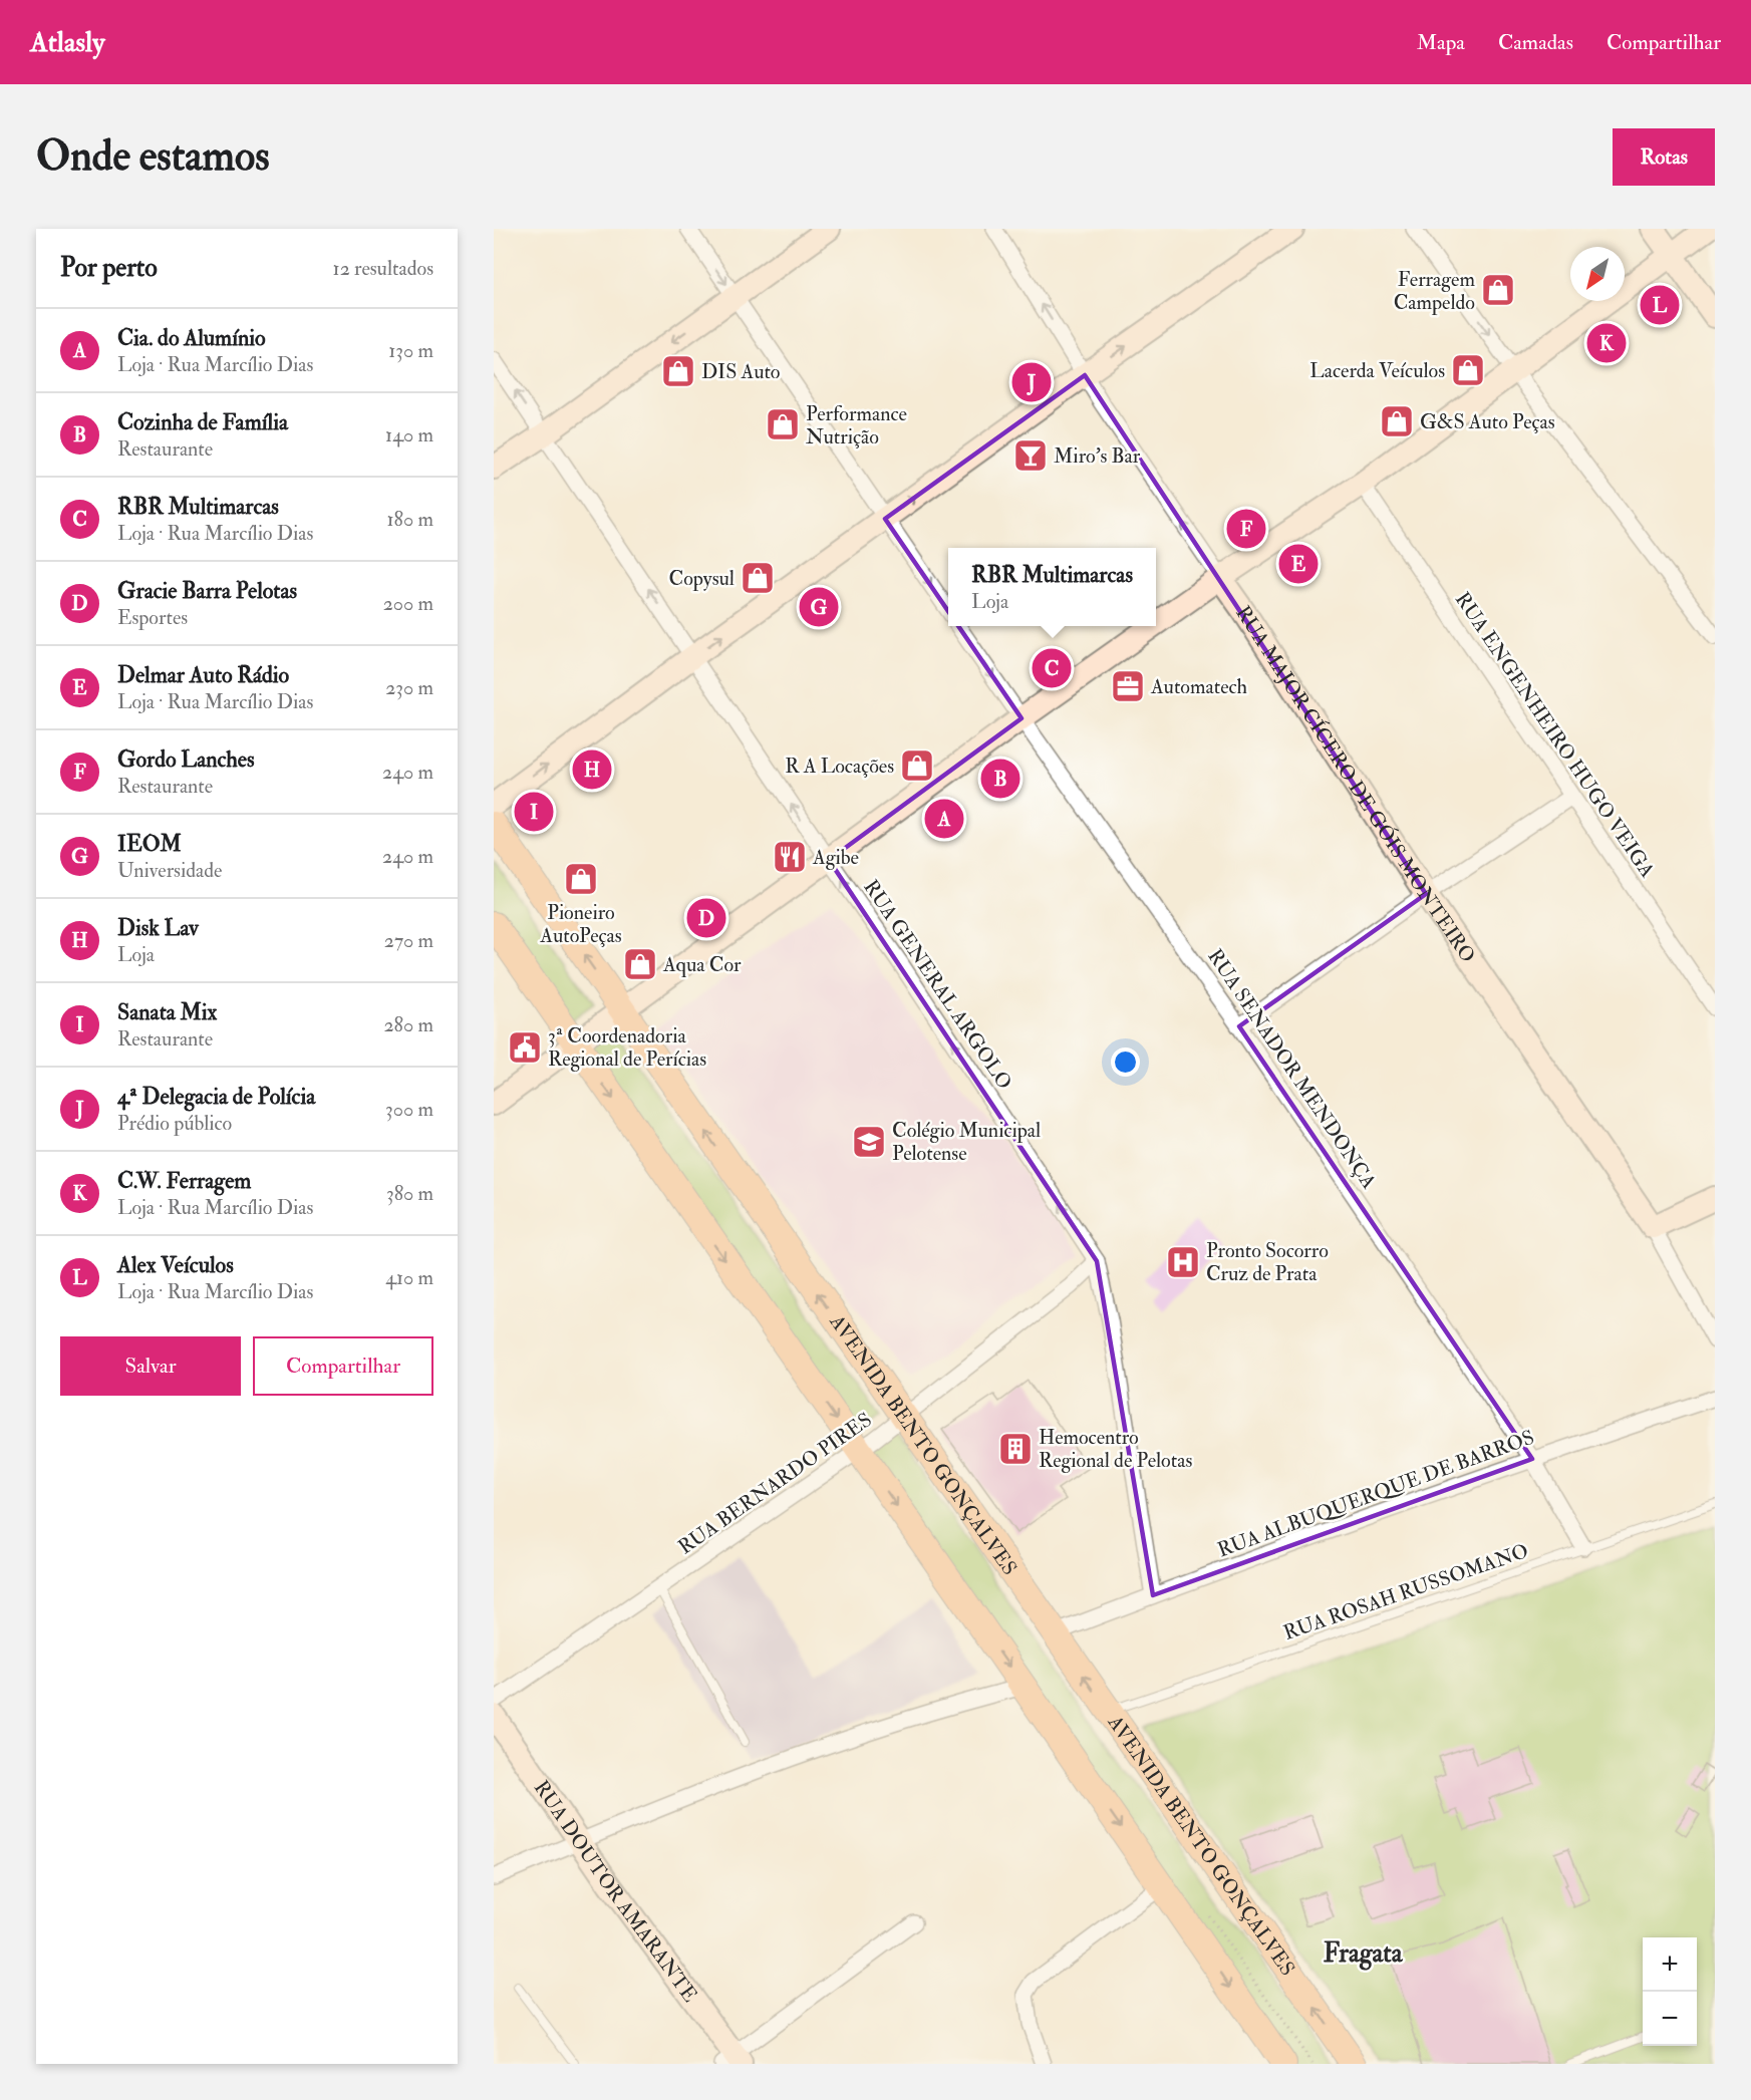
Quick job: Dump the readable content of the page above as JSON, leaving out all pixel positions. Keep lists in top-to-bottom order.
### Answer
{
  "streets": {
    "main road": ["AVENIDA BENTO GONÇALVES"],
    "street": [
      "RUA ENGENHEIRO HUGO VEIGA",
      "RUA MAJOR CÍCERO DE GÓIS MONTEIRO",
      "RUA GENERAL ARGOLO",
      "RUA SENADOR MENDONÇA",
      "RUA BERNARDO PIRES",
      "RUA ALBUQUERQUE DE BARROS",
      "RUA DOUTOR AMARANTE"
    ],
    "lane": ["RUA ROSAH RUSSOMANO"]
  },
  "crossings": [
    ["RUA GENERAL ARGOLO", "RUA BERNARDO PIRES"],
    ["RUA GENERAL ARGOLO", "RUA ALBUQUERQUE DE BARROS"],
    ["RUA SENADOR MENDONÇA", "RUA ALBUQUERQUE DE BARROS"],
    ["RUA SENADOR MENDONÇA", "RUA ROSAH RUSSOMANO"],
    ["AVENIDA BENTO GONÇALVES", "RUA BERNARDO PIRES"],
    ["AVENIDA BENTO GONÇALVES", "RUA ALBUQUERQUE DE BARROS"],
    ["AVENIDA BENTO GONÇALVES", "RUA ROSAH RUSSOMANO"]
  ],
  "one_way": ["RUA GENERAL ARGOLO"],
  "districts": ["Fragata"],
  "places": {
    "shop": [
      "Ferragem Campeldo",
      "Lacerda Veículos",
      "DIS Auto",
      "G&S Auto Peças",
      "Performance Nutrição",
      "Copysul",
      "R A Locações",
      "Pioneiro AutoPeças",
      "Aqua Cor"
    ],
    "bar": ["Miro's Bar"],
    "office": ["Automatech"],
    "restaurant": ["Agibe"],
    "public building": ["3ª Coordenadoria Regional de Perícias"],
    "school or university": ["Colégio Municipal Pelotense"],
    "hospital": ["Pronto Socorro Cruz de Prata"],
    "building": ["Hemocentro Regional de Pelotas"]
  },
  "north": "bottom left",
  "page": {
    "header": "Atlasly",
    "nav": ["Mapa", "Camadas", "Compartilhar"],
    "buttons": [
      "Rotas",
      ["Salvar", "Compartilhar"]
    ],
    "title": "Onde estamos",
    "heading": ["Por perto", "12 resultados"],
    "pins": [
      "L",
      "K",
      "J",
      "F",
      "E",
      "G",
      "C",
      "H",
      "B",
      "I",
      "A",
      "D"
    ],
    "list": [
      {
        "mark": "A",
        "name": "Cia. do Alumínio",
        "note": "Loja · Rua Marcílio Dias",
        "value": "130 m"
      },
      {
        "mark": "B",
        "name": "Cozinha de Família",
        "note": "Restaurante",
        "value": "140 m"
      },
      {
        "mark": "C",
        "name": "RBR Multimarcas",
        "note": "Loja · Rua Marcílio Dias",
        "value": "180 m"
      },
      {
        "mark": "D",
        "name": "Gracie Barra Pelotas",
        "note": "Esportes",
        "value": "200 m"
      },
      {
        "mark": "E",
        "name": "Delmar Auto Rádio",
        "note": "Loja · Rua Marcílio Dias",
        "value": "230 m"
      },
      {
        "mark": "F",
        "name": "Gordo Lanches",
        "note": "Restaurante",
        "value": "240 m"
      },
      {
        "mark": "G",
        "name": "IEOM",
        "note": "Universidade",
        "value": "240 m"
      },
      {
        "mark": "H",
        "name": "Disk Lav",
        "note": "Loja",
        "value": "270 m"
      },
      {
        "mark": "I",
        "name": "Sanata Mix",
        "note": "Restaurante",
        "value": "280 m"
      },
      {
        "mark": "J",
        "name": "4ª Delegacia de Polícia",
        "note": "Prédio público",
        "value": "300 m"
      },
      {
        "mark": "K",
        "name": "C.W. Ferragem",
        "note": "Loja · Rua Marcílio Dias",
        "value": "380 m"
      },
      {
        "mark": "L",
        "name": "Alex Veículos",
        "note": "Loja · Rua Marcílio Dias",
        "value": "410 m"
      }
    ],
    "popup": ["RBR Multimarcas", "Loja"],
    "map_buttons": ["+", "−"]
  }
}
